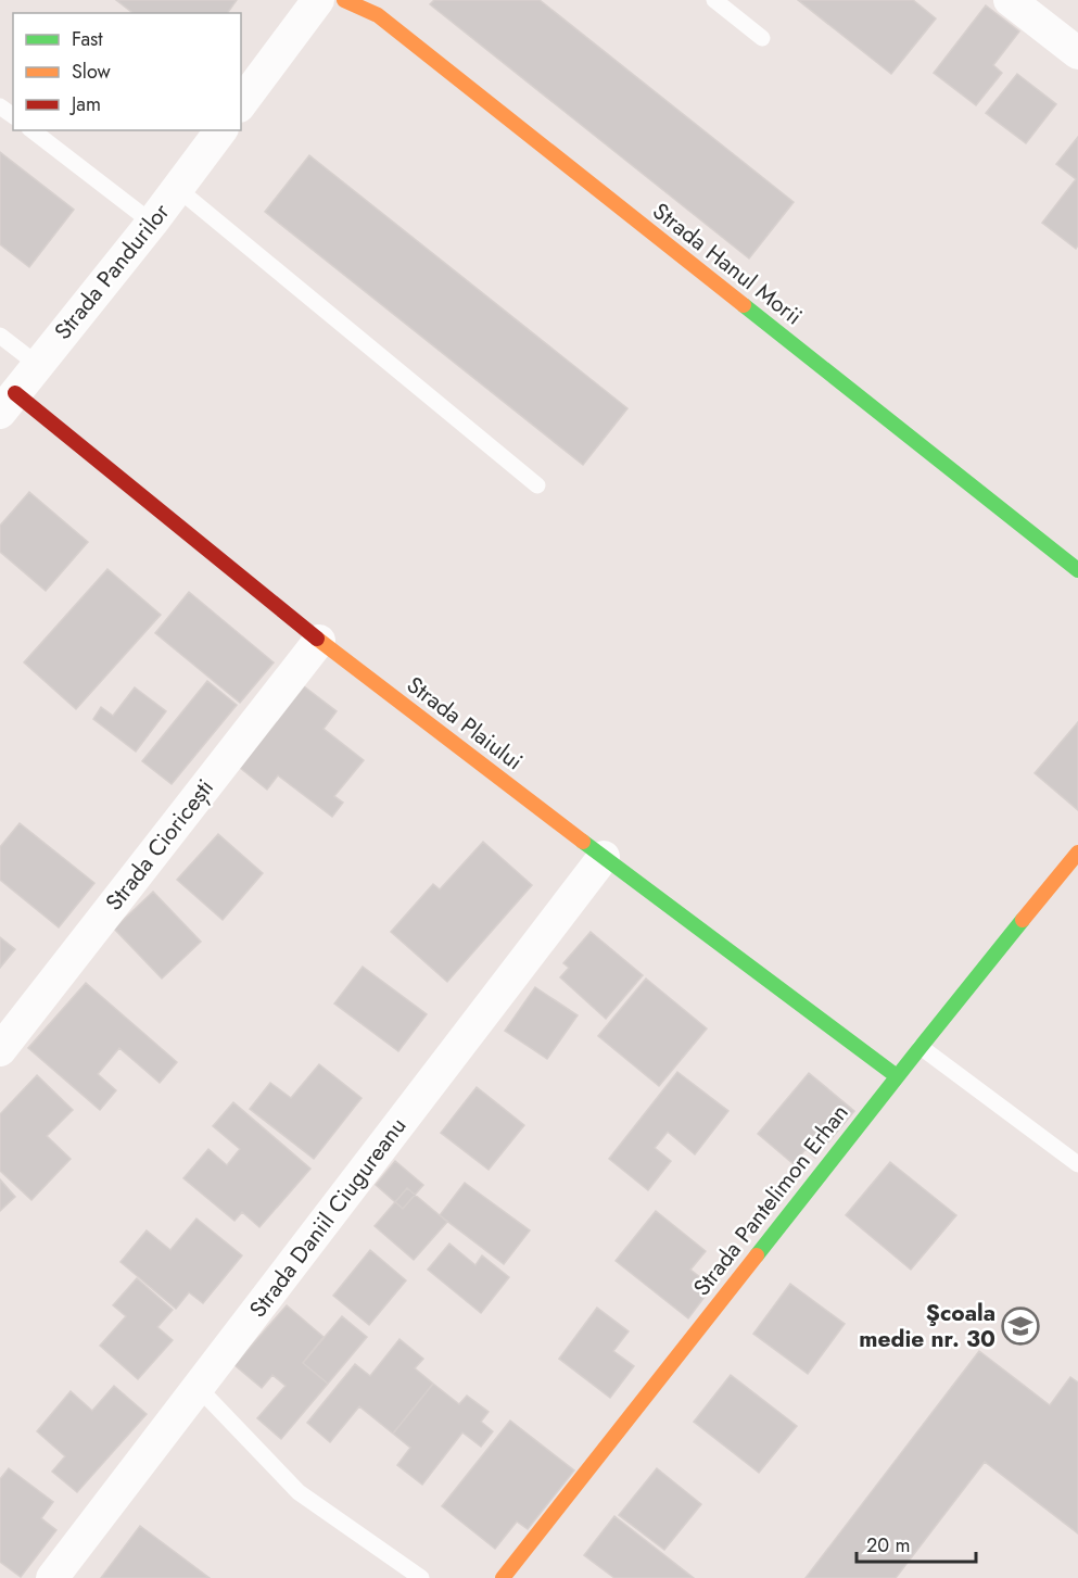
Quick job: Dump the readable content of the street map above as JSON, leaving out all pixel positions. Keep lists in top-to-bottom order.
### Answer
{
  "streets": {
    "street": [
      "Strada Hanul Morii",
      "Strada Pandurilor",
      "Strada Plaiului",
      "Strada Cioricești",
      "Strada Pantelimon Erhan",
      "Strada Daniil Ciugureanu"
    ]
  },
  "crossings": [
    ["Strada Pandurilor", "Strada Plaiului"],
    ["Strada Plaiului", "Strada Cioricești"],
    ["Strada Plaiului", "Strada Pantelimon Erhan"],
    ["Strada Plaiului", "Strada Daniil Ciugureanu"]
  ],
  "places": {
    "school or university": ["Şcoala medie nr. 30"]
  },
  "legend": ["Fast", "Slow", "Jam"],
  "scale_bar": "20 m"
}
